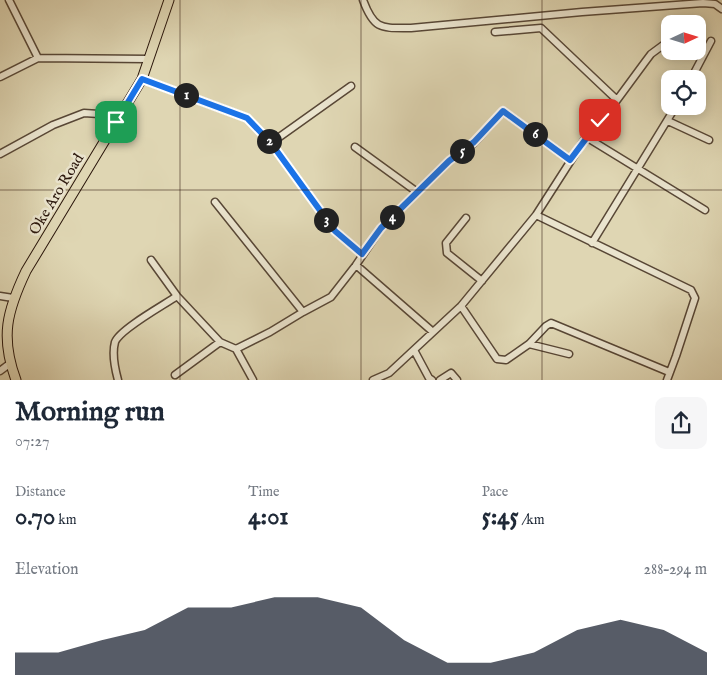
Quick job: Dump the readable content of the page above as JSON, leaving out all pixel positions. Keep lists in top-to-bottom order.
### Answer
{
  "streets": {
    "main road": ["Oke Aro Road"]
  },
  "north": "right",
  "page": {
    "pins": [
      "1",
      "6",
      "2",
      "5",
      "4",
      "3"
    ],
    "heading": ["Morning run", "07:27"],
    "stats": [
      ["Distance", "0.70 km"],
      ["Time", "4:01"],
      ["Pace", "5:45 /km"]
    ],
    "chart": ["Elevation", "288–294 m"]
  }
}
